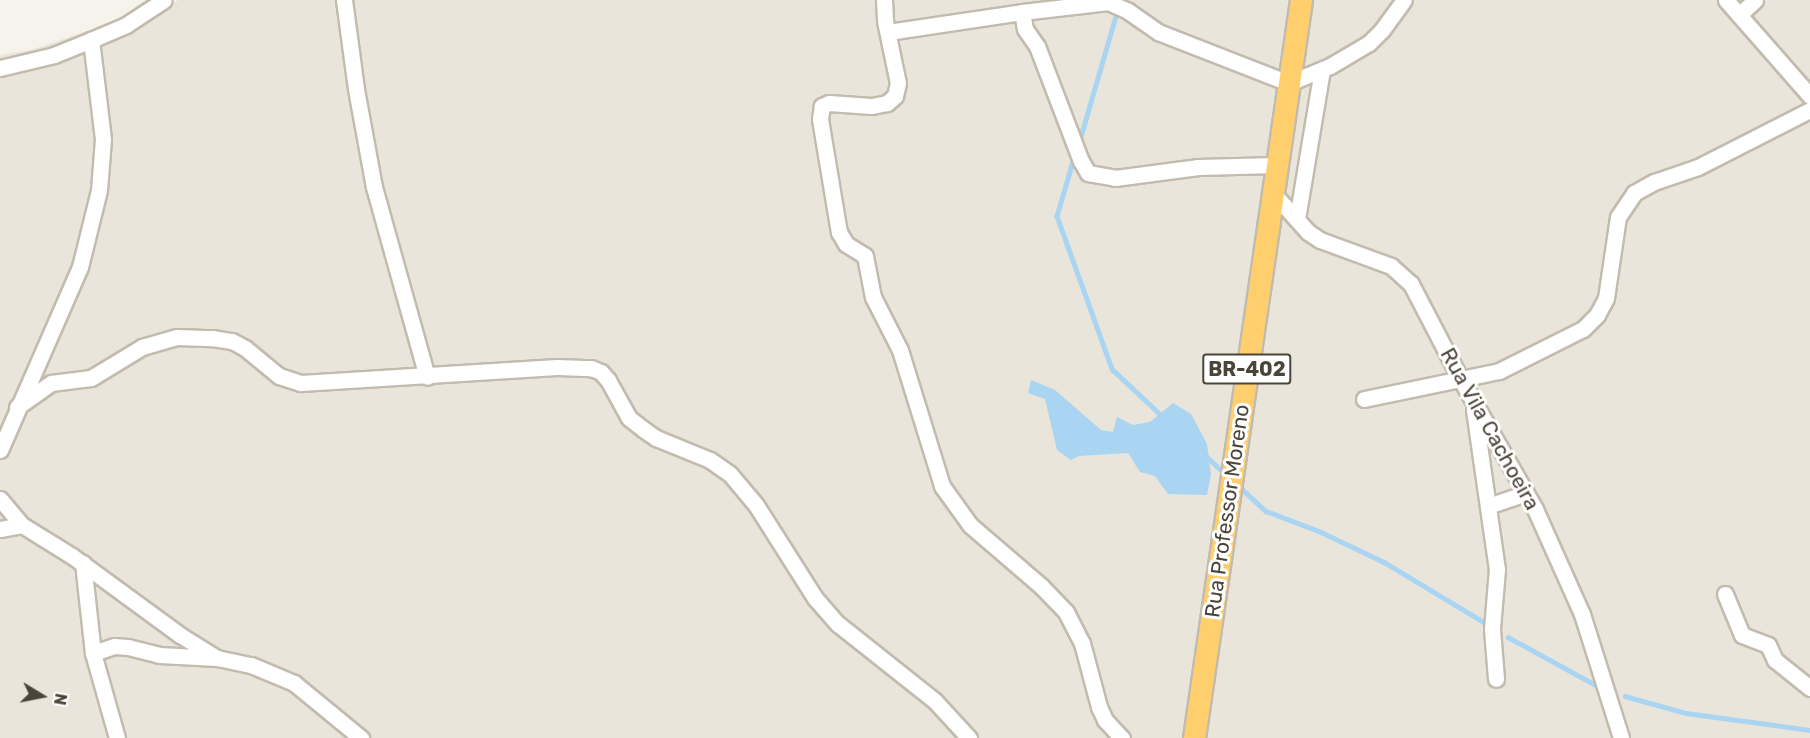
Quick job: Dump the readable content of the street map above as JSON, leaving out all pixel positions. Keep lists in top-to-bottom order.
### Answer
{
  "streets": {
    "highway": ["BR-402", "Rua Professor Moreno"],
    "street": ["Rua Vila Cachoeira"]
  },
  "crossings": [
    ["Rua Vila Cachoeira", "Rua Professor Moreno"]
  ],
  "north": "right"
}
